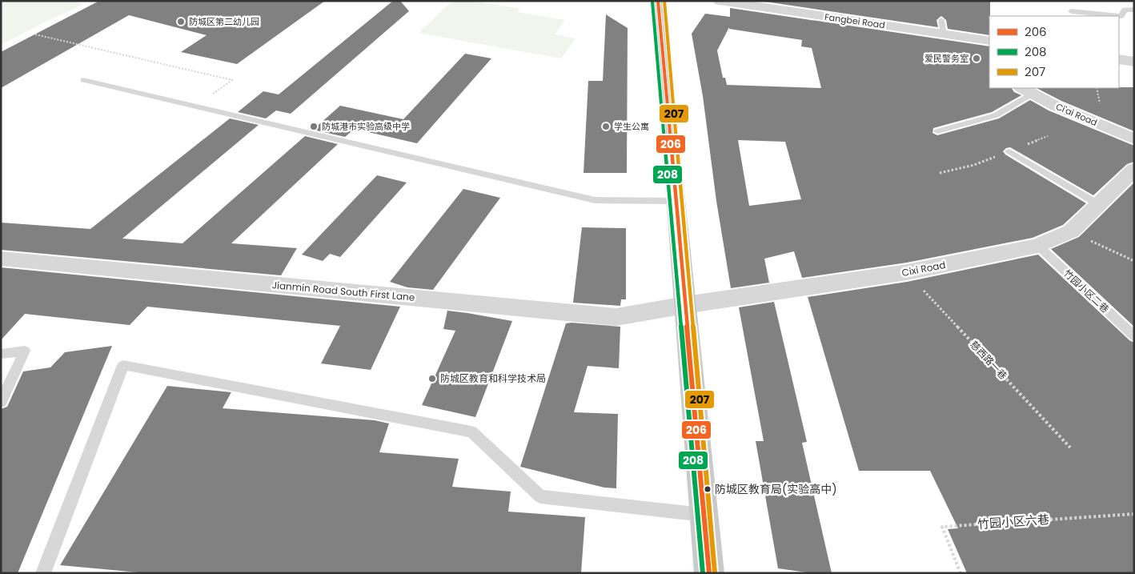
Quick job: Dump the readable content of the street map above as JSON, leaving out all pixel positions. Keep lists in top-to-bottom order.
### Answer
{
  "streets": {
    "street": [
      "Fangbei Road",
      "Ci'ai Road",
      "Cixi Road",
      "Jianmin Road South First Lane"
    ],
    "lane": ["竹园小区二巷"],
    "path": ["慈西路一巷", "竹园小区六巷"]
  },
  "crossings": [
    ["Cixi Road", "Jianmin Road South First Lane"],
    ["Cixi Road", "竹园小区二巷"],
    ["Cixi Road", "慈西路一巷"]
  ],
  "places": [
    "防城区第二幼儿园",
    "爱民警务室",
    "防城港市实验高级中学",
    "学生公寓",
    "防城区教育和科学技术局",
    "防城区教育局(实验高中)"
  ],
  "lines": ["transit line 206", "transit line 207", "transit line 208"],
  "legend": ["206", "208", "207"]
}
